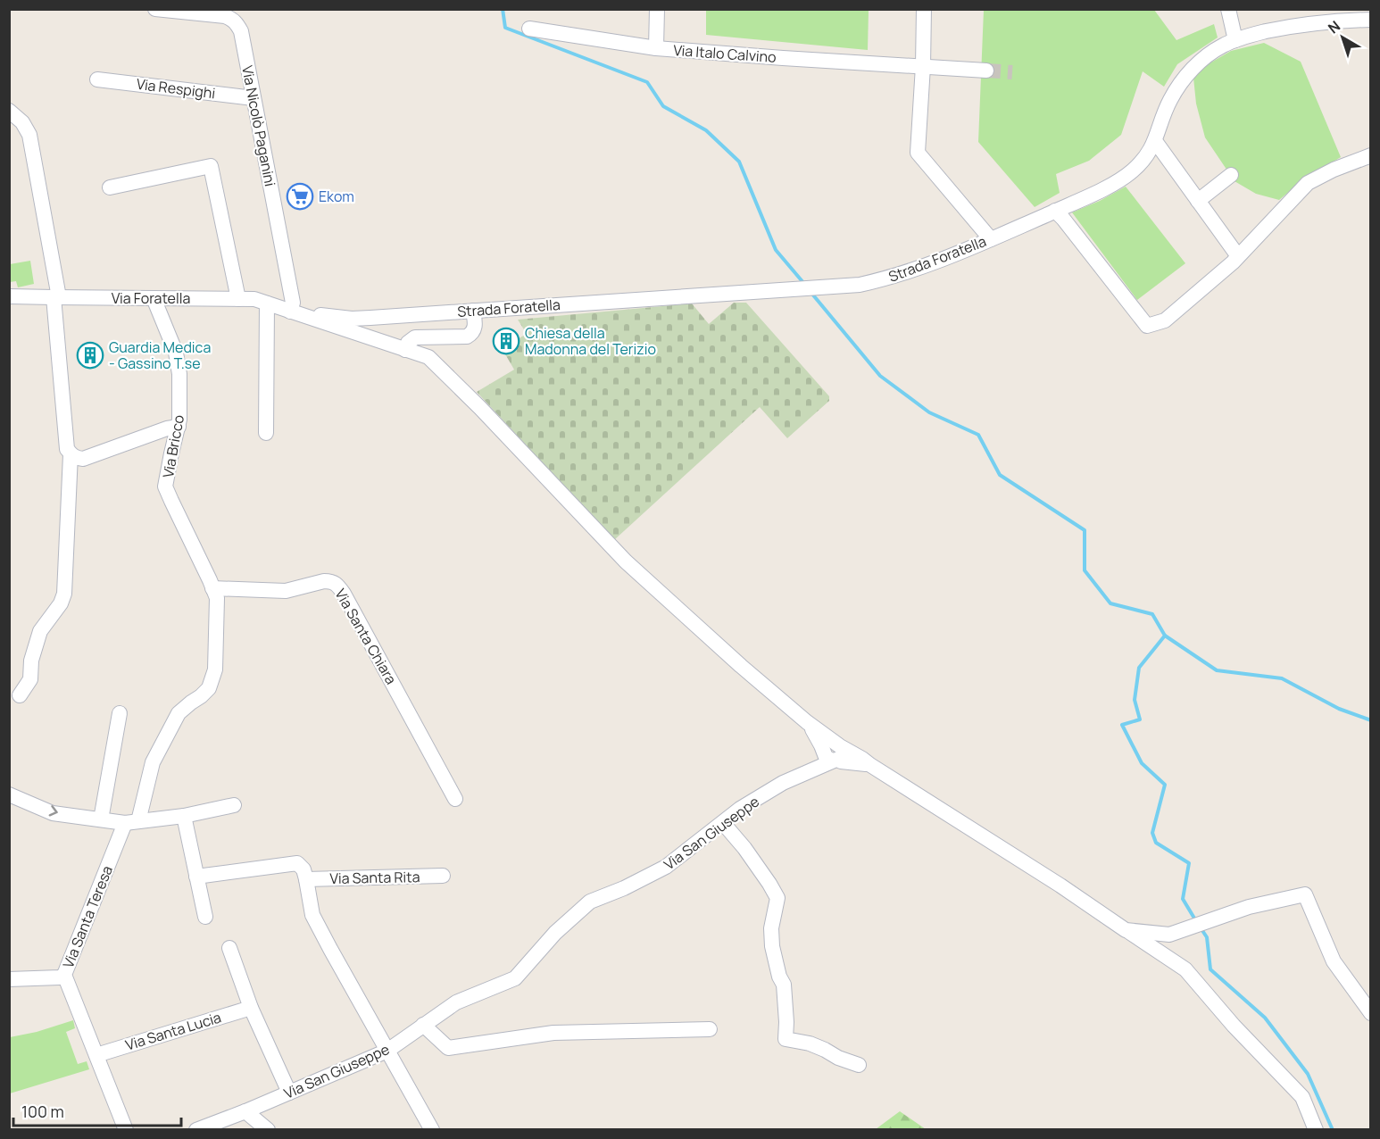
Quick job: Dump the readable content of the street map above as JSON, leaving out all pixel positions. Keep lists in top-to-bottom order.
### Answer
{
  "streets": {
    "street": [
      "Via Italo Calvino",
      "Via Respighi",
      "Via Nicolò Paganini",
      "Strada Foratella",
      "Via Foratella",
      "Via Bricco",
      "Via Santa Chiara",
      "Via San Giuseppe",
      "Via Santa Rita",
      "Via Santa Teresa",
      "Via Santa Lucia"
    ]
  },
  "crossings": [
    ["Via Respighi", "Via Nicolò Paganini"],
    ["Via Nicolò Paganini", "Strada Foratella"],
    ["Via Nicolò Paganini", "Via Foratella"],
    ["Strada Foratella", "Via Foratella"],
    ["Via Foratella", "Via Bricco"],
    ["Via Bricco", "Via Santa Chiara"],
    ["Via Bricco", "Via Santa Teresa"],
    ["Via Santa Teresa", "Via Santa Lucia"]
  ],
  "places": {
    "supermarket": ["Ekom"],
    "building": ["Chiesa della Madonna del Terizio", "Guardia Medica - Gassino T.se"]
  },
  "scale_bar": "100 m",
  "north": "top left"
}
